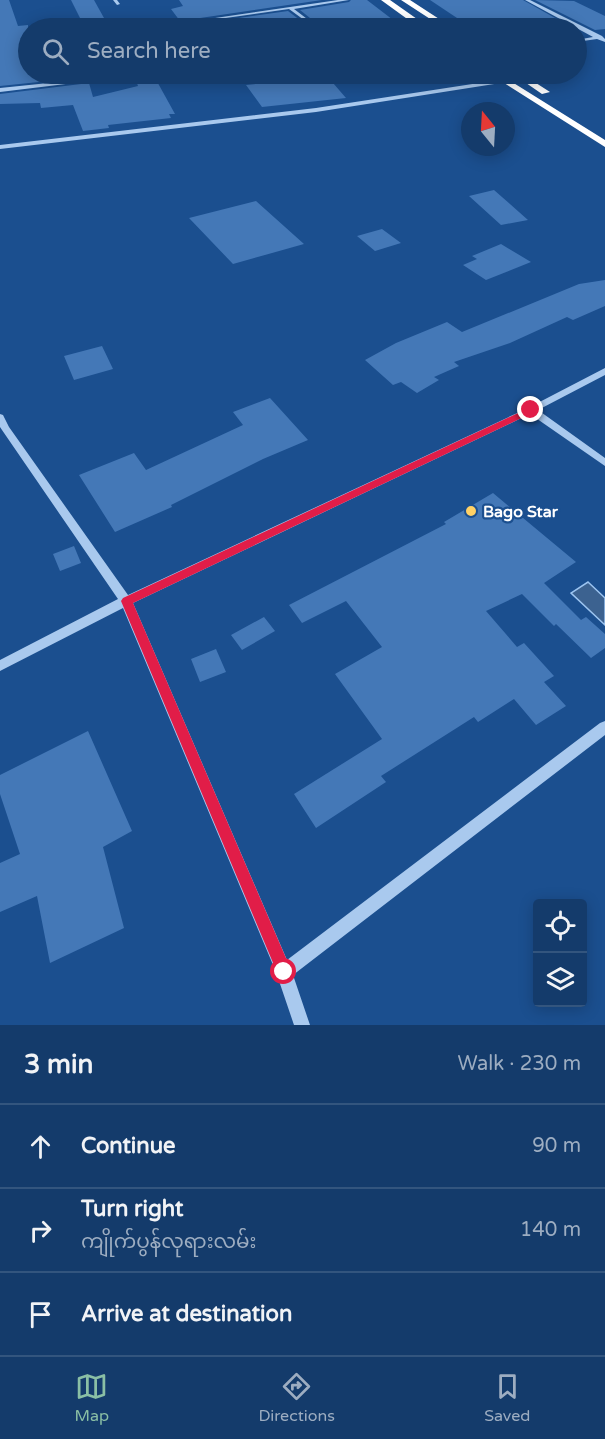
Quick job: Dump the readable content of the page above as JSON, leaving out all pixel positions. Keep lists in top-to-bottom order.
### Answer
{
  "places": ["Bago Star"],
  "north": "top",
  "page": {
    "search": "Search here",
    "heading": ["3 min", "Walk · 230 m"],
    "list": [
      ["Continue", "90 m"],
      ["Turn right", "ကျိုက်ပွန်လုရားလမ်း", "140 m"],
      "Arrive at destination"
    ],
    "nav": ["Map", "Directions", "Saved"]
  }
}
